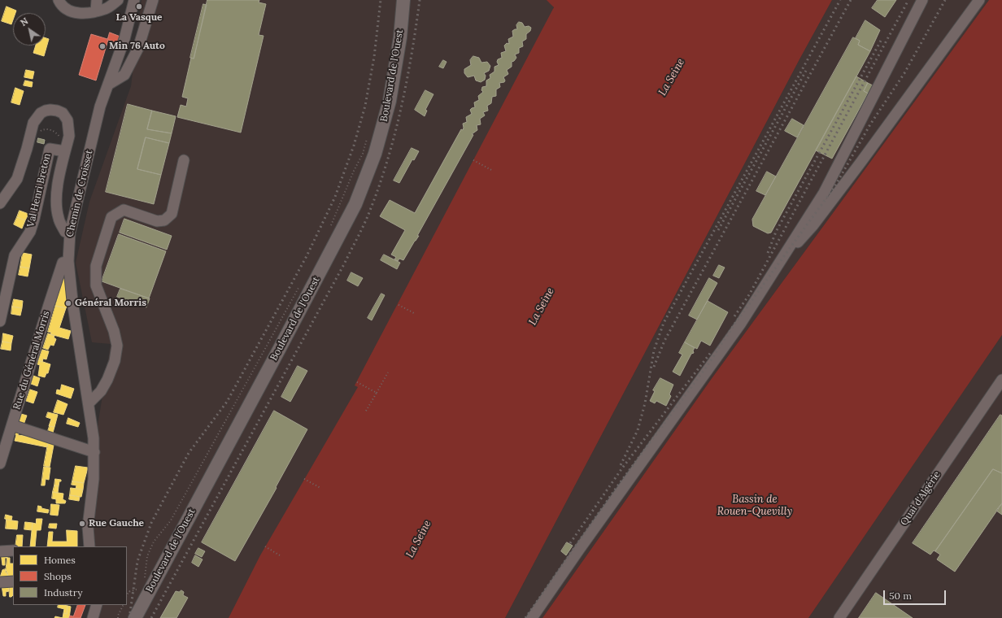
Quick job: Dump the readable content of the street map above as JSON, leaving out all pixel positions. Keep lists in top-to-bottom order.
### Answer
{
  "streets": {
    "main road": ["Boulevard de l'Ouest"],
    "street": [
      "Val Henri Breton",
      "Chemin de Croisset",
      "Rue du Général Morris",
      "Quai d'Algérie"
    ]
  },
  "crossings": [
    ["Chemin de Croisset", "Rue du Général Morris"]
  ],
  "water": ["La Seine", "Bassin de Rouen-Quevilly"],
  "places": [
    "La Vasque",
    "Min 76 Auto",
    "Général Morris",
    "Rue Gauche"
  ],
  "legend": ["Homes", "Shops", "Industry"],
  "scale_bar": "50 m",
  "north": "top left"
}
